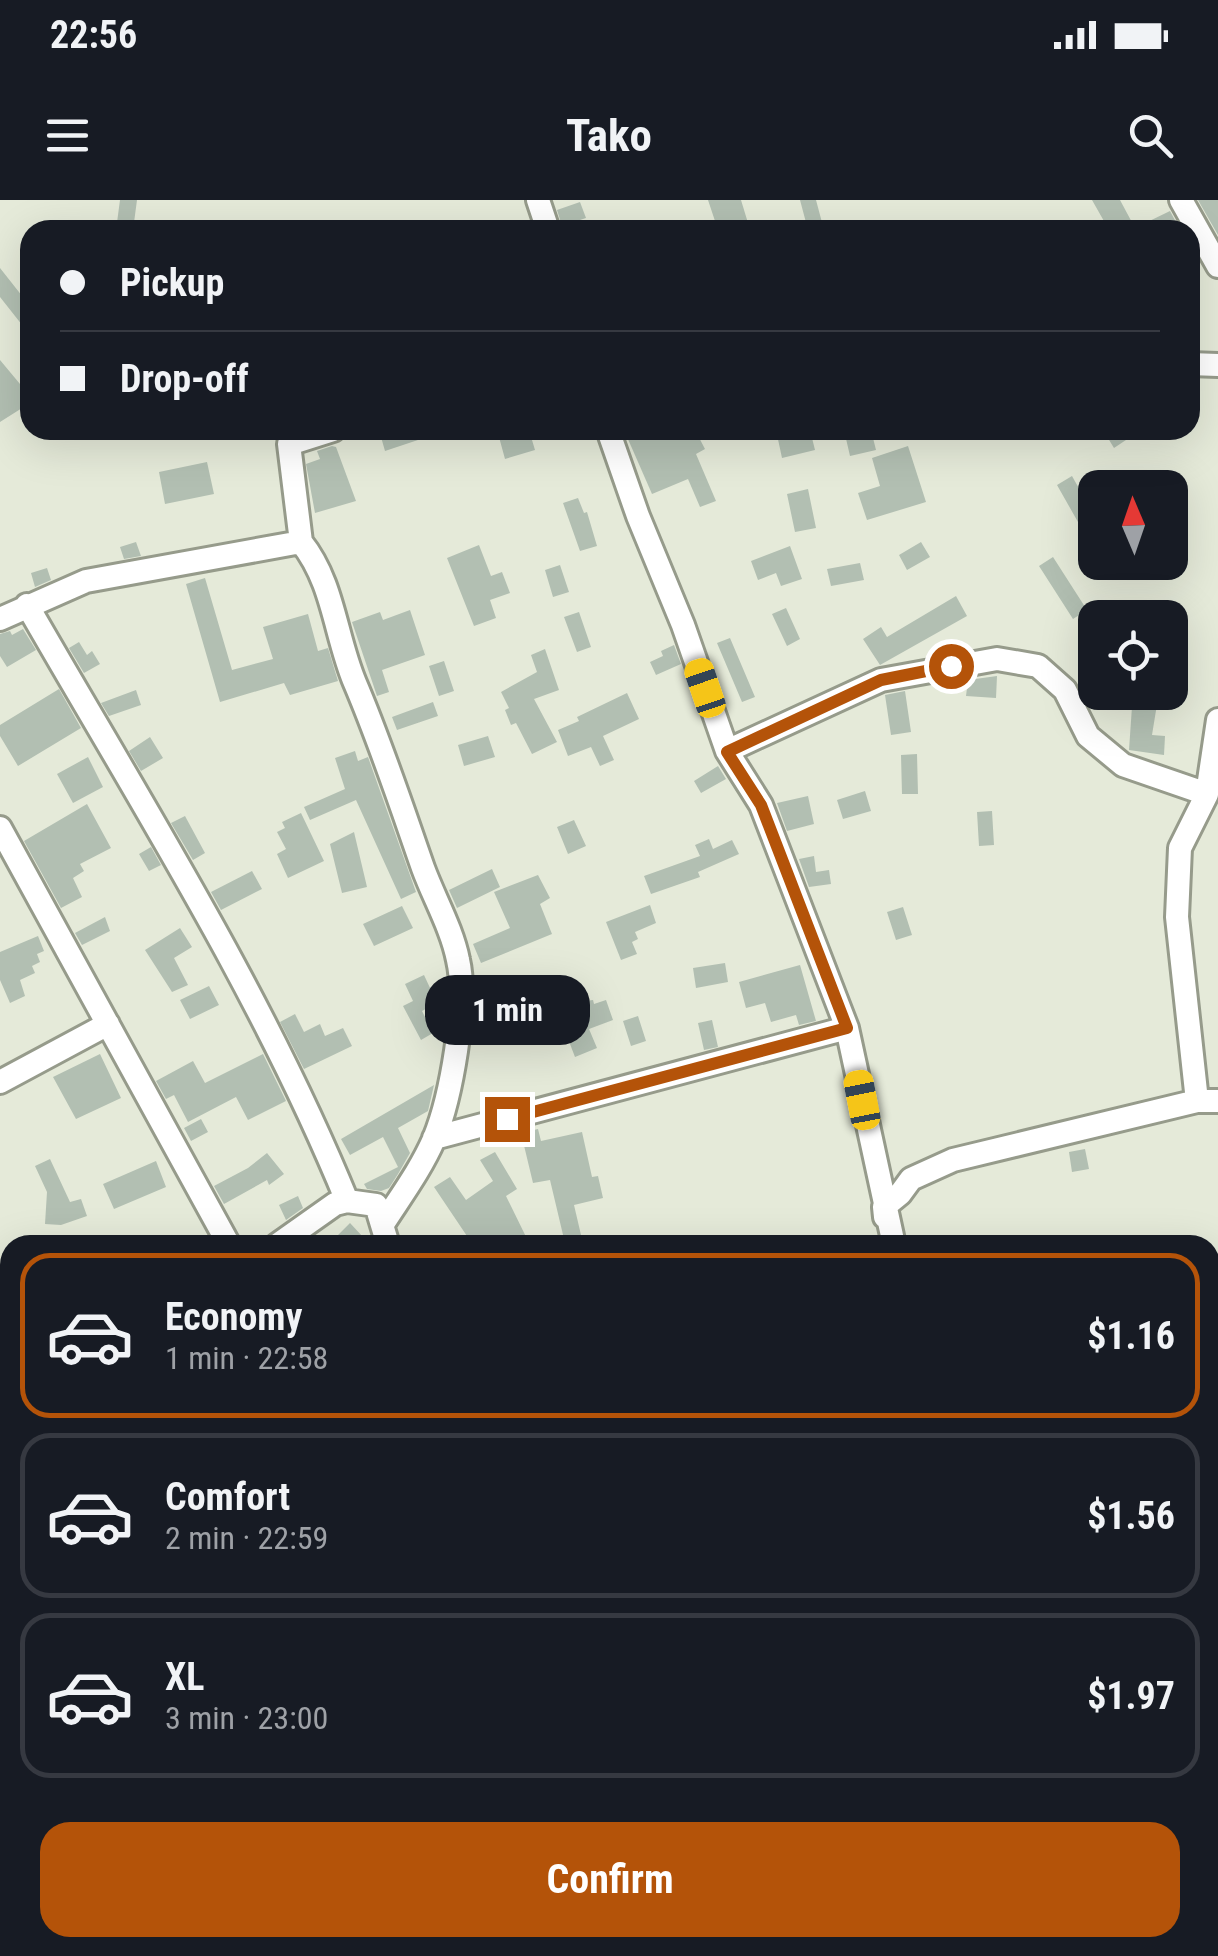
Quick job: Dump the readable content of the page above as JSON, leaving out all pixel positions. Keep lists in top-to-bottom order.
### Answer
{
  "north": "top",
  "page": {
    "status": "22:56",
    "header": "Tako",
    "banner": ["Pickup", "Drop-off"],
    "bubble": "1 min",
    "list": [
      {
        "name": "Economy",
        "note": "1 min · 22:58",
        "value": "$1.16"
      },
      {
        "name": "Comfort",
        "note": "2 min · 22:59",
        "value": "$1.56"
      },
      {
        "name": "XL",
        "note": "3 min · 23:00",
        "value": "$1.97"
      }
    ],
    "buttons": "Confirm"
  }
}
